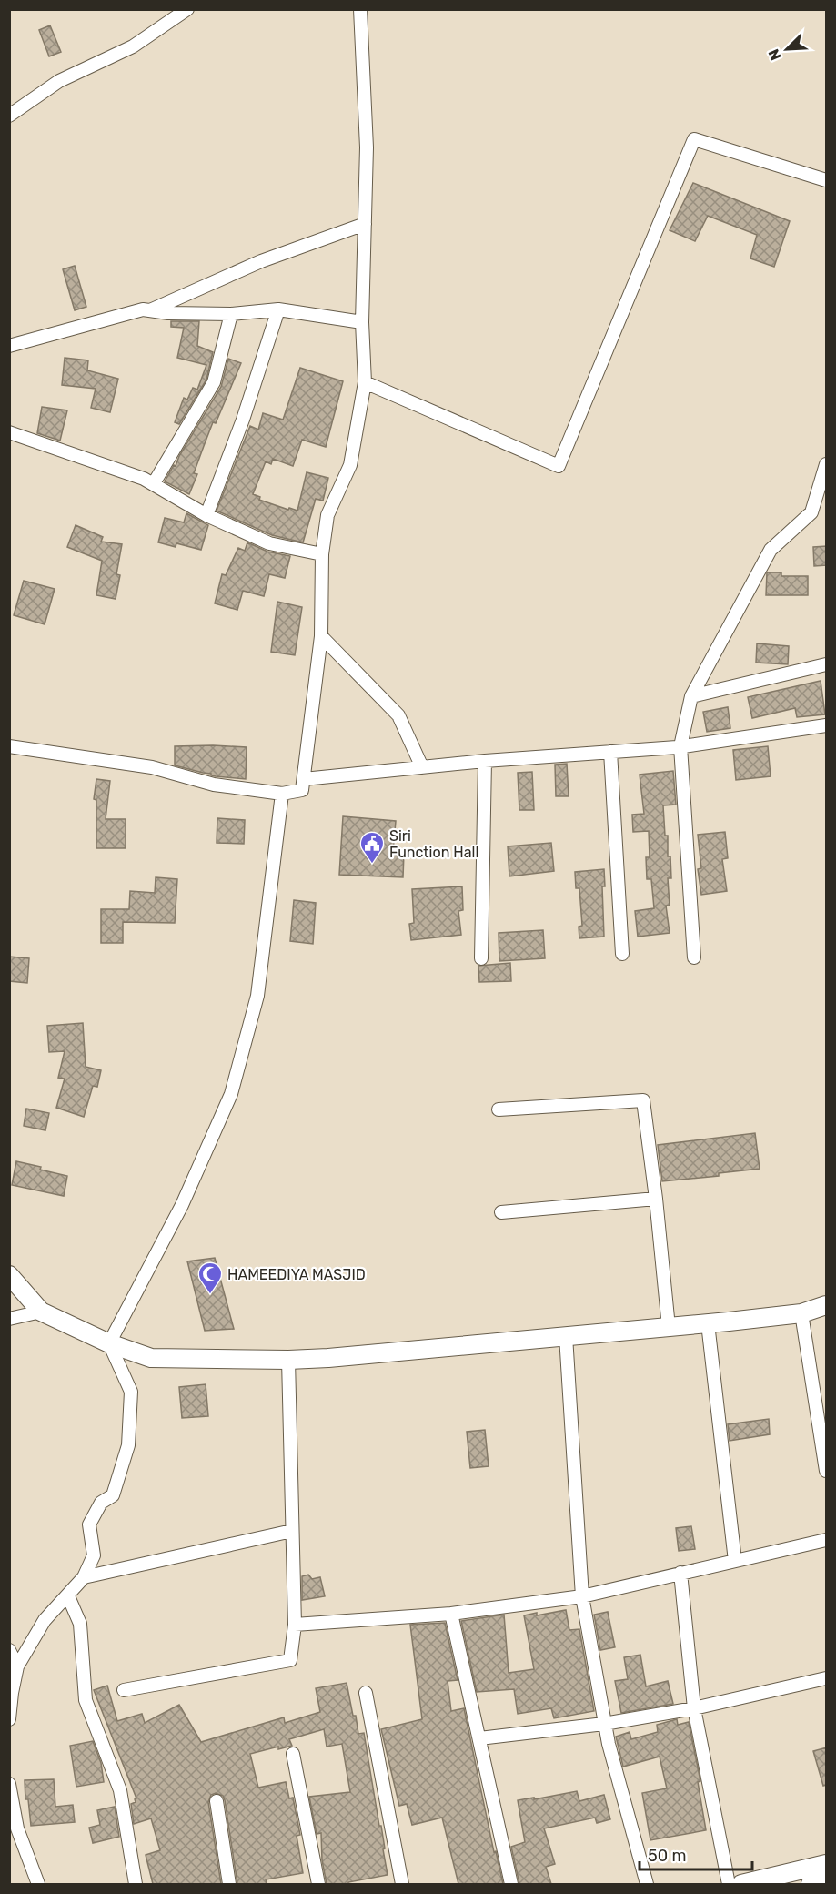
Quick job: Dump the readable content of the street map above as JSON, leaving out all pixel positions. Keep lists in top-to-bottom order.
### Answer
{
  "places": {
    "public building": ["Siri Function Hall"],
    "mosque": ["HAMEEDIYA MASJID"]
  },
  "scale_bar": "50 m",
  "north": "bottom left"
}
